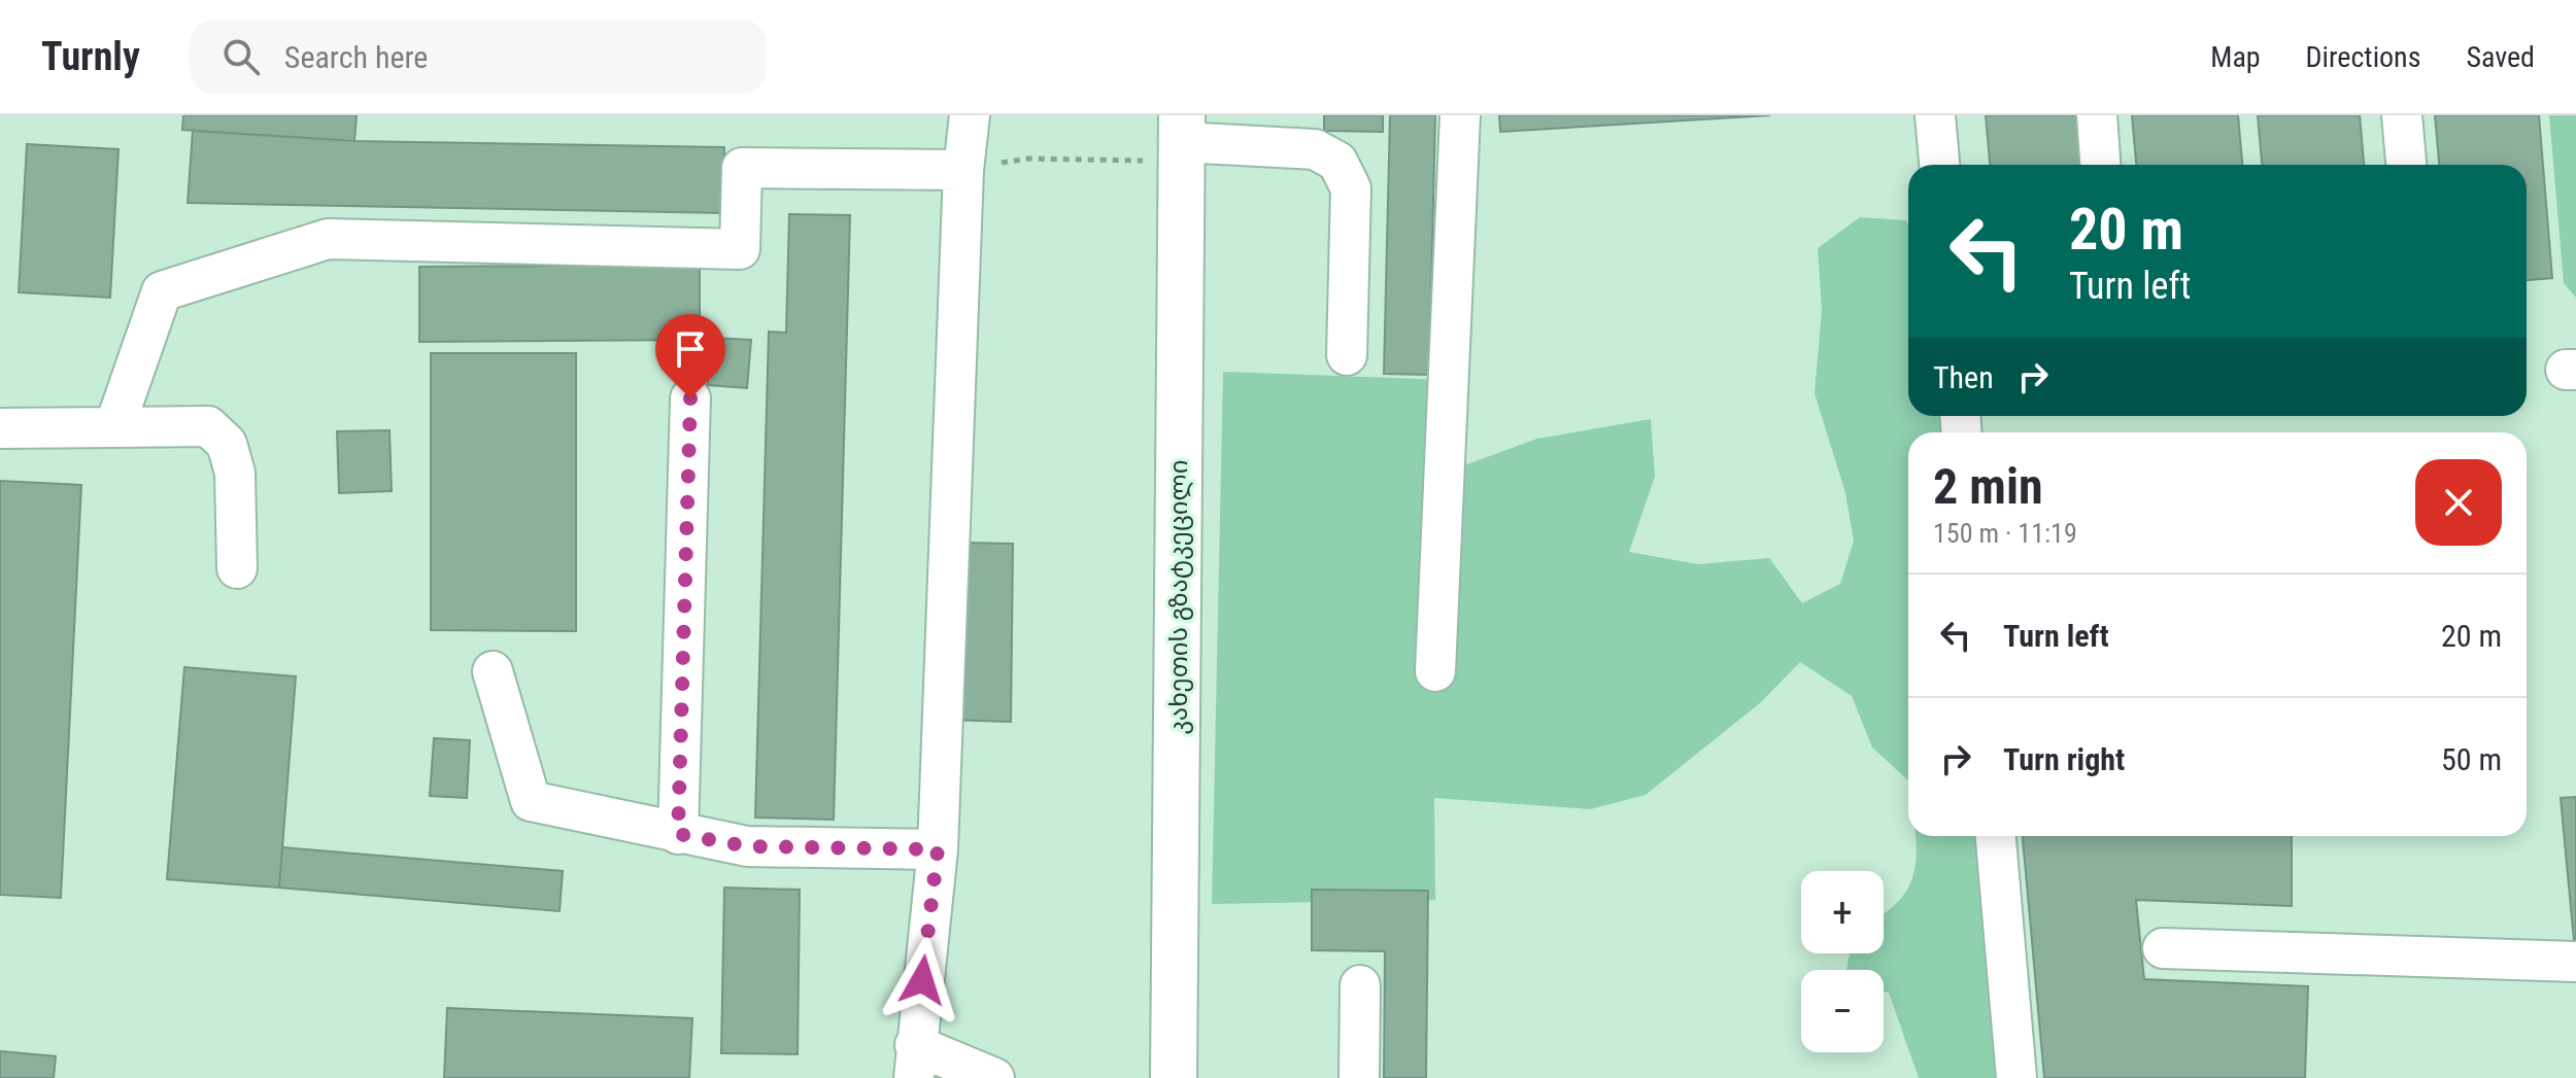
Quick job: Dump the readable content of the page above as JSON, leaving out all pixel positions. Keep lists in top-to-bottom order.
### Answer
{
  "streets": {
    "highway": ["კახეთის გზატკეცილი"]
  },
  "page": {
    "header": "Turnly",
    "search": "Search here",
    "nav": ["Map", "Directions", "Saved"],
    "turn": ["20 m", "Turn left"],
    "then": "Then",
    "heading": ["2 min", "150 m · 11:19"],
    "list": [
      {
        "name": "Turn left",
        "value": "20 m"
      },
      {
        "name": "Turn right",
        "value": "50 m"
      }
    ],
    "map_buttons": ["+", "−"]
  }
}
